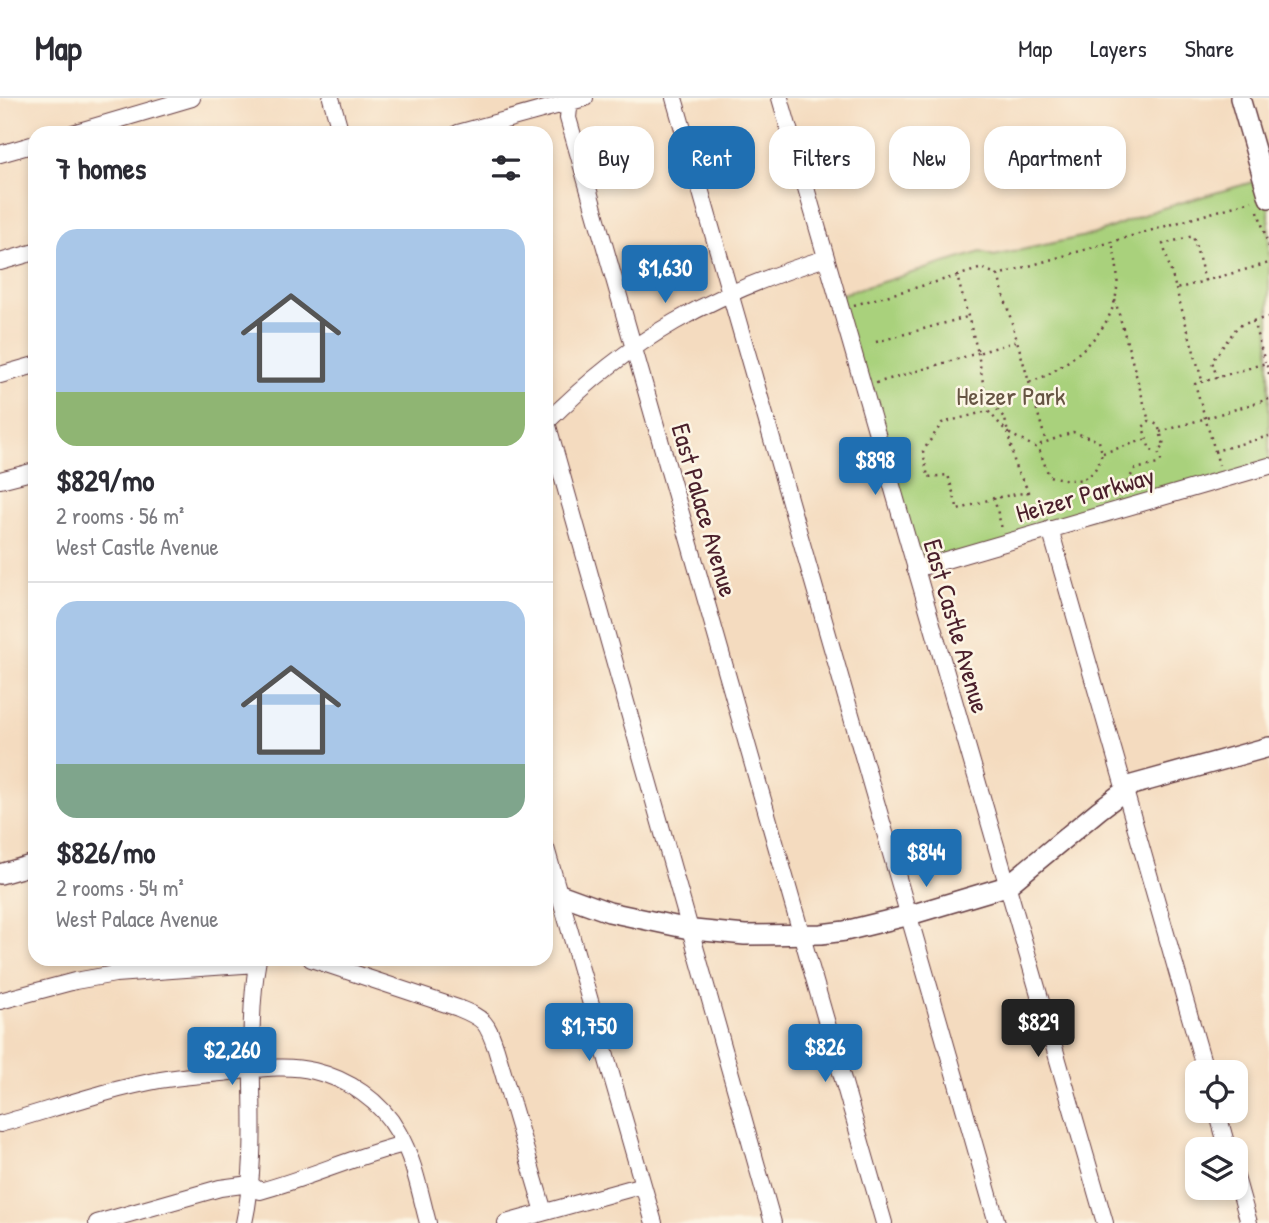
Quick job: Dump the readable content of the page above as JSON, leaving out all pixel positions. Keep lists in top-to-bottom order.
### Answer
{
  "streets": {
    "street": ["Heizer Parkway", "East Palace Avenue", "East Castle Avenue"]
  },
  "crossings": [
    ["Heizer Parkway", "East Castle Avenue"]
  ],
  "parks": ["Heizer Park"],
  "page": {
    "header": "Map",
    "nav": ["Map", "Layers", "Share"],
    "chip": [
      "Buy",
      "Rent",
      "Filters",
      "New",
      "Apartment"
    ],
    "heading": "7 homes",
    "list": [
      {
        "name": "$829/mo",
        "note": "2 rooms · 56 m² · West Castle Avenue"
      },
      {
        "name": "$826/mo",
        "note": "2 rooms · 54 m² · West Palace Avenue"
      }
    ],
    "price": [
      "$1,630",
      "$898",
      "$844",
      "$829",
      "$1,750",
      "$826",
      "$2,260"
    ]
  }
}
